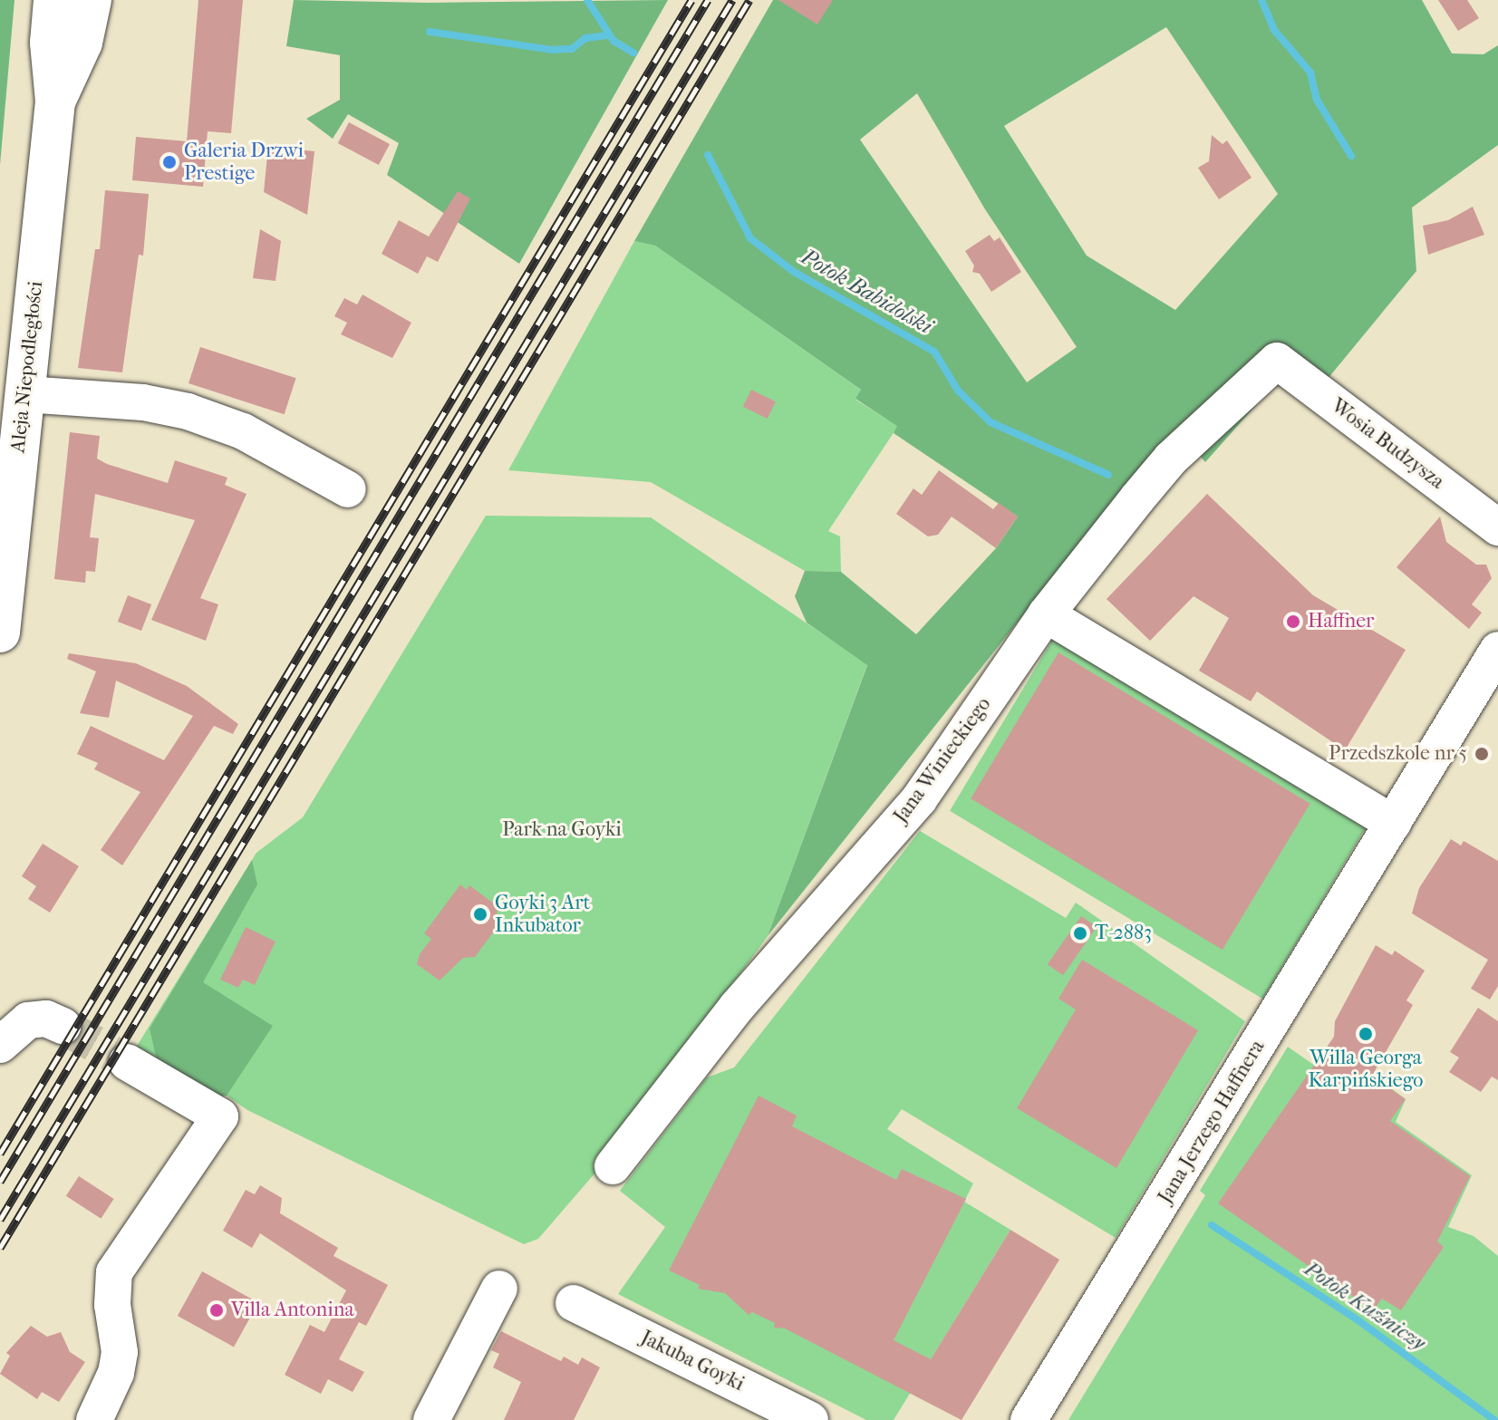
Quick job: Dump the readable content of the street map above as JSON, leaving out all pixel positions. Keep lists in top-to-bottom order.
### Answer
{
  "streets": {
    "main road": ["Aleja Niepodległości"],
    "street": [
      "Wosia Budzysza",
      "Jana Winieckiego",
      "Jana Jerzego Haffnera",
      "Jakuba Goyki"
    ]
  },
  "crossings": [
    ["Wosia Budzysza", "Jana Winieckiego"]
  ],
  "water": ["Potok Babidolski", "Potok Kuźniczy"],
  "parks": ["Park na Goyki"],
  "places": [
    "Galeria Drzwi Prestige",
    "Haffner",
    "Przedszkole nr 5",
    "Goyki 3 Art Inkubator",
    "T-2883",
    "Willa Georga Karpińskiego",
    "Villa Antonina"
  ]
}
